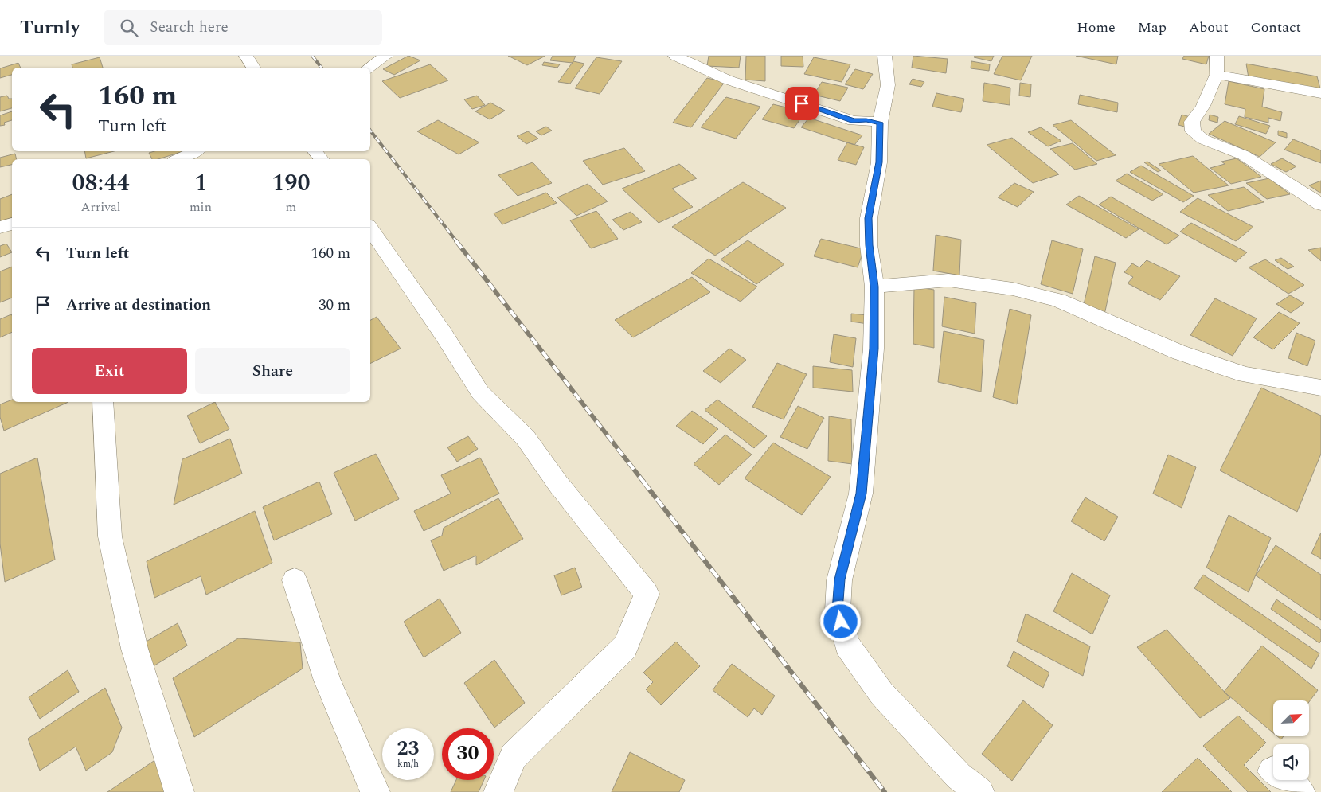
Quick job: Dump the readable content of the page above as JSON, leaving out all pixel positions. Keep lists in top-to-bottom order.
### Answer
{
  "north": "top right",
  "page": {
    "header": "Turnly",
    "search": "Search here",
    "nav": [
      "Home",
      "Map",
      "About",
      "Contact"
    ],
    "turn": ["160 m", "Turn left"],
    "eta": [
      "08:44",
      "Arrival",
      "1",
      "min",
      "190",
      "m"
    ],
    "list": [
      {
        "name": "Turn left",
        "value": "160 m"
      },
      {
        "name": "Arrive at destination",
        "value": "30 m"
      }
    ],
    "buttons": ["Exit", "Share"],
    "speed": "23 km/h",
    "limit": "30"
  }
}
